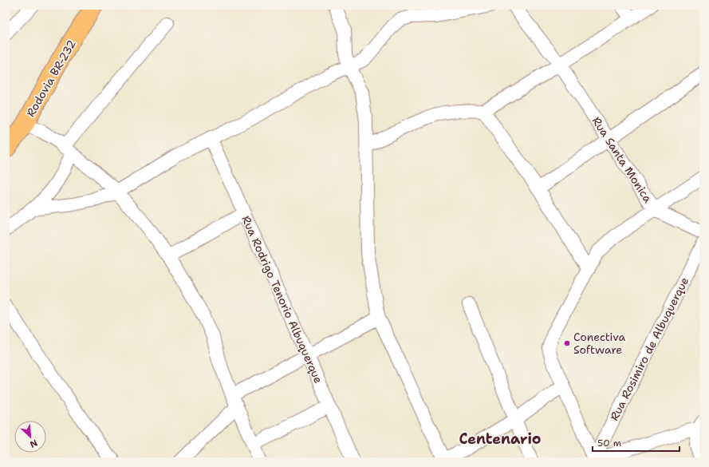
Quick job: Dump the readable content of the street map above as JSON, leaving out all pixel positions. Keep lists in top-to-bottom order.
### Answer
{
  "streets": {
    "highway": ["Rodovia BR-232"],
    "street": ["Rua Santa Monica", "Rua Rodrigo Tenorio Albuquerque", "Rua Rosimiro de Albuquerque"]
  },
  "districts": ["Centenario"],
  "places": ["Conectiva Software"],
  "scale_bar": "50 m",
  "north": "bottom right"
}
